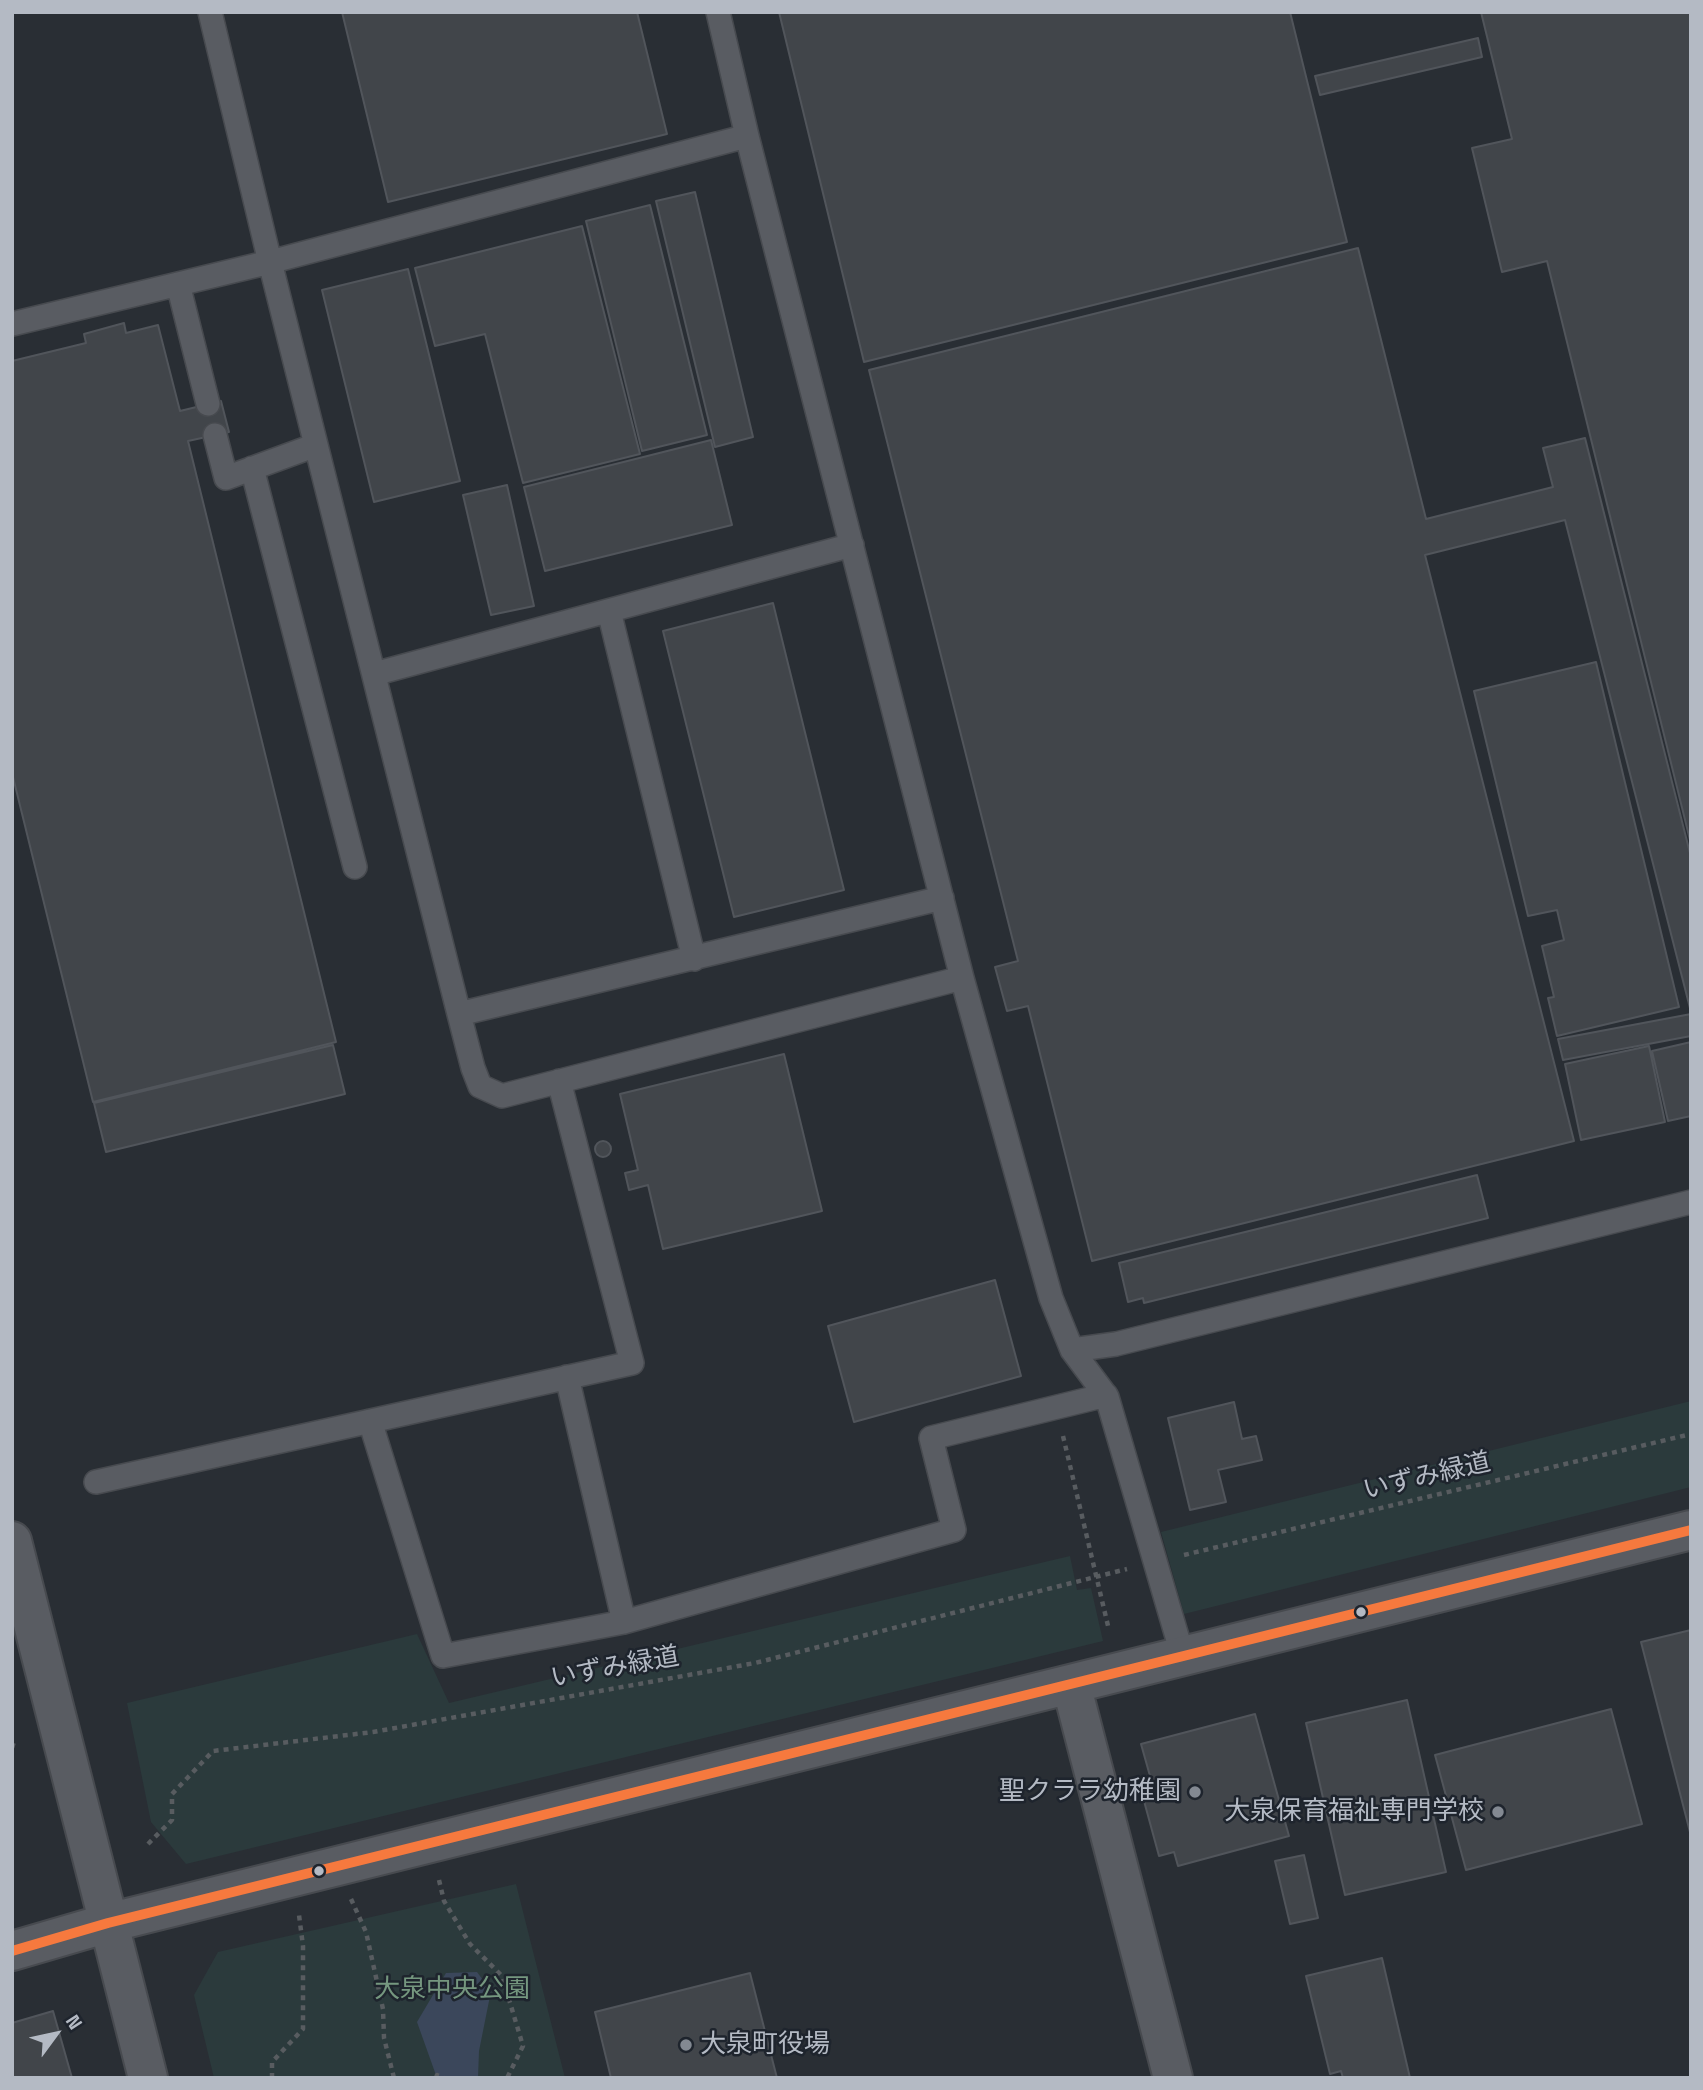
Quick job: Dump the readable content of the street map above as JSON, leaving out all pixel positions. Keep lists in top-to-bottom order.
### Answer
{
  "streets": {
    "path": ["いずみ緑道"]
  },
  "parks": ["大泉中央公園"],
  "places": ["聖クララ幼稚園", "大泉保育福祉専門学校", "大泉町役場"],
  "north": "top right"
}
